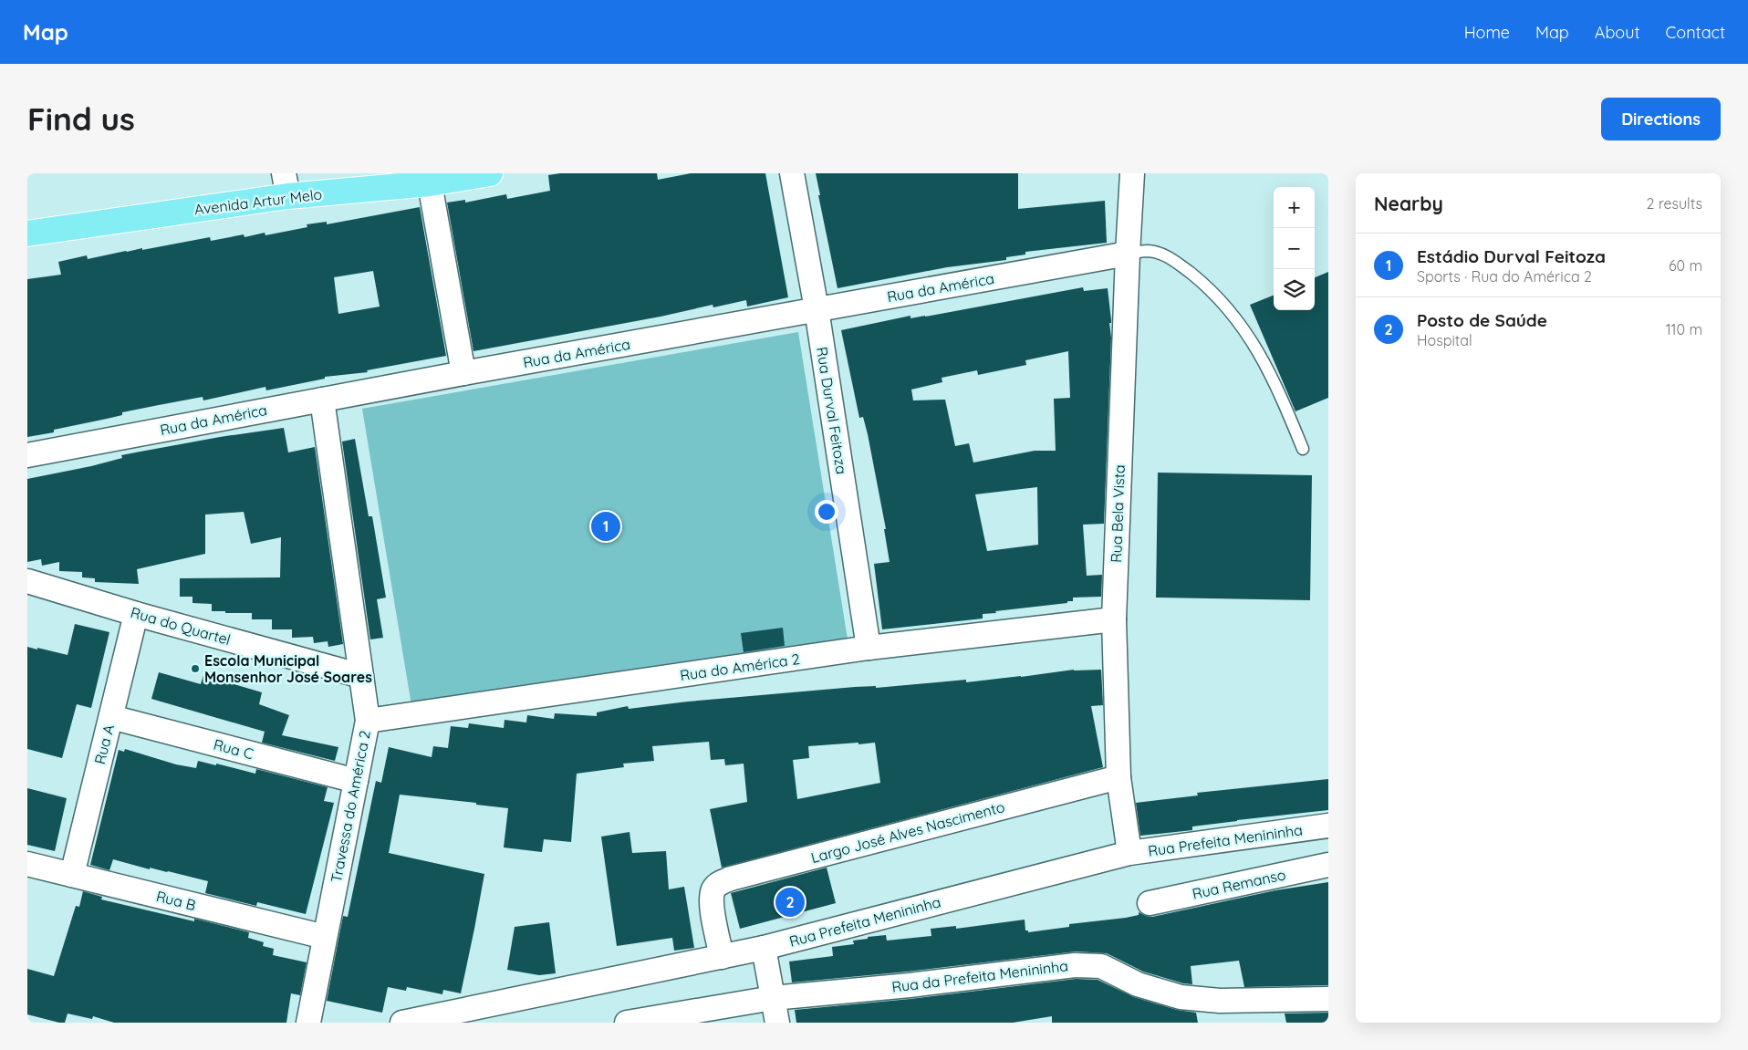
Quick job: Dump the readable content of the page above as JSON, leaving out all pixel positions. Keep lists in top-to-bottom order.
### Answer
{
  "streets": {
    "main road": ["Avenida Artur Melo"],
    "street": [
      "Rua da América",
      "Rua Durval Feitoza",
      "Rua Bela Vista",
      "Rua do Quartel",
      "Rua do América 2",
      "Rua A",
      "Rua C",
      "Travessa do América 2",
      "Largo José Alves Nascimento",
      "Rua Prefeita Menininha",
      "Rua Remanso",
      "Rua B",
      "Rua da Prefeita Menininha"
    ]
  },
  "crossings": [
    ["Rua da América", "Rua Durval Feitoza"],
    ["Rua da América", "Rua Bela Vista"],
    ["Rua da América", "Travessa do América 2"],
    ["Rua Durval Feitoza", "Rua do América 2"],
    ["Rua Bela Vista", "Rua do América 2"],
    ["Rua Bela Vista", "Largo José Alves Nascimento"],
    ["Rua Bela Vista", "Rua Prefeita Menininha"],
    ["Rua do Quartel", "Rua A"],
    ["Rua do Quartel", "Travessa do América 2"],
    ["Rua do América 2", "Travessa do América 2"],
    ["Rua A", "Rua C"],
    ["Rua A", "Rua B"],
    ["Rua C", "Travessa do América 2"],
    ["Travessa do América 2", "Rua B"],
    ["Largo José Alves Nascimento", "Rua Prefeita Menininha"]
  ],
  "places": ["Escola Municipal Monsenhor José Soares"],
  "page": {
    "header": "Map",
    "nav": [
      "Home",
      "Map",
      "About",
      "Contact"
    ],
    "buttons": "Directions",
    "title": "Find us",
    "heading": ["Nearby", "2 results"],
    "map_buttons": ["+", "−"],
    "list": [
      {
        "mark": "1",
        "name": "Estádio Durval Feitoza",
        "note": "Sports · Rua do América 2",
        "value": "60 m"
      },
      {
        "mark": "2",
        "name": "Posto de Saúde",
        "note": "Hospital",
        "value": "110 m"
      }
    ],
    "pins": ["1", "2"]
  }
}
